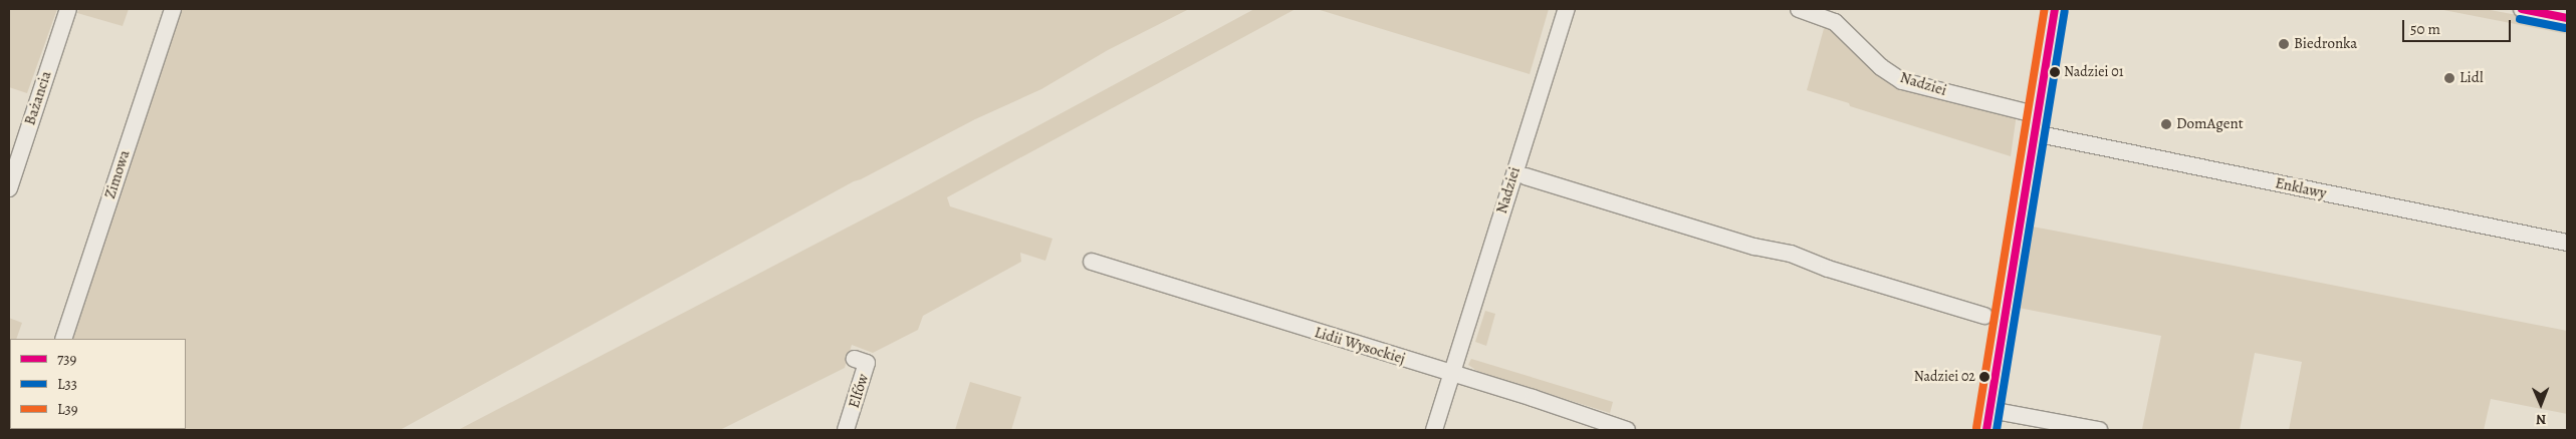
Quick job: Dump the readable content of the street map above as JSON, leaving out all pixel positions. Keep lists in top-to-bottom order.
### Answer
{
  "streets": {
    "street": [
      "Nadziei",
      "Bażancia",
      "Zimowa",
      "Enklawy",
      "Lidii Wysockiej",
      "Elfów"
    ]
  },
  "crossings": [
    ["Nadziei", "Lidii Wysockiej"]
  ],
  "places": [
    "Biedronka",
    "Nadziei 01",
    "Lidl",
    "DomAgent",
    "Nadziei 02"
  ],
  "lines": ["transit line 739", "transit line L39", "transit line L33"],
  "legend": ["739", "L33", "L39"],
  "scale_bar": "50 m",
  "north": "bottom"
}
